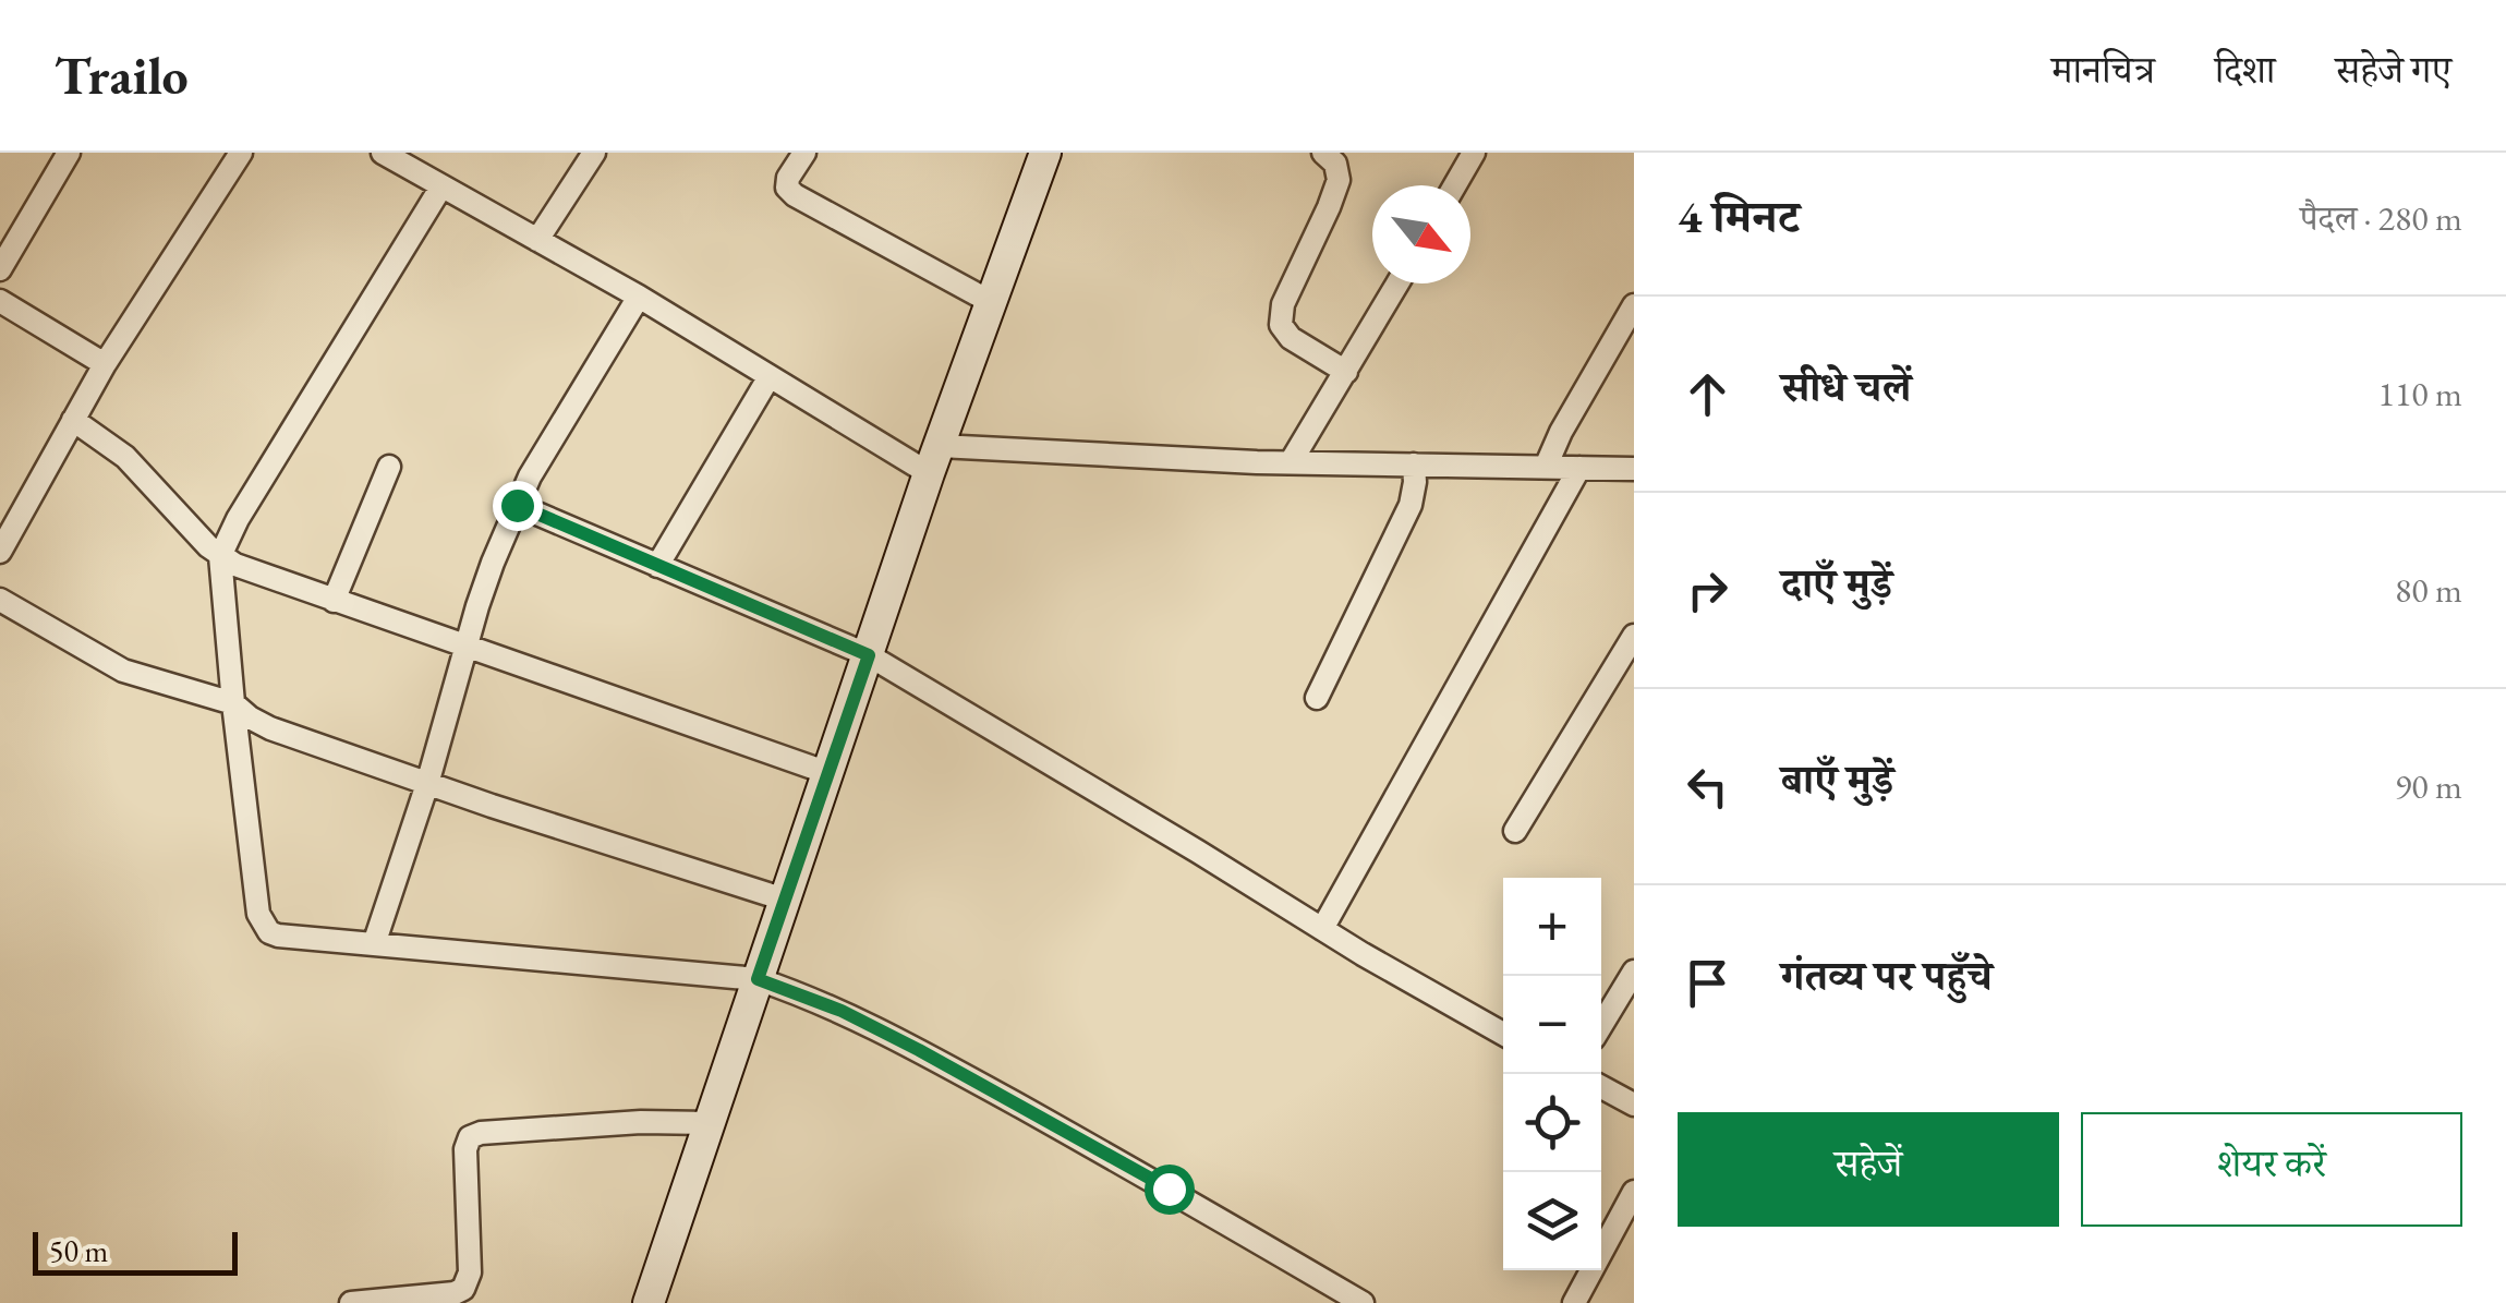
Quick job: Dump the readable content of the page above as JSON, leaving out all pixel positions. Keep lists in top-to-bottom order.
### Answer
{
  "scale_bar": "50 m",
  "north": "bottom right",
  "page": {
    "header": "Trailo",
    "nav": ["मानचित्र", "दिशा", "सहेजे गए"],
    "heading": ["4 मिनट", "पैदल · 280 m"],
    "list": [
      ["सीधे चलें", "110 m"],
      ["दाएँ मुड़ें", "80 m"],
      ["बाएँ मुड़ें", "90 m"],
      "गंतव्य पर पहुँचे"
    ],
    "map_buttons": ["+", "−"],
    "buttons": ["सहेजें", "शेयर करें"],
    "scale": "50 m"
  }
}
